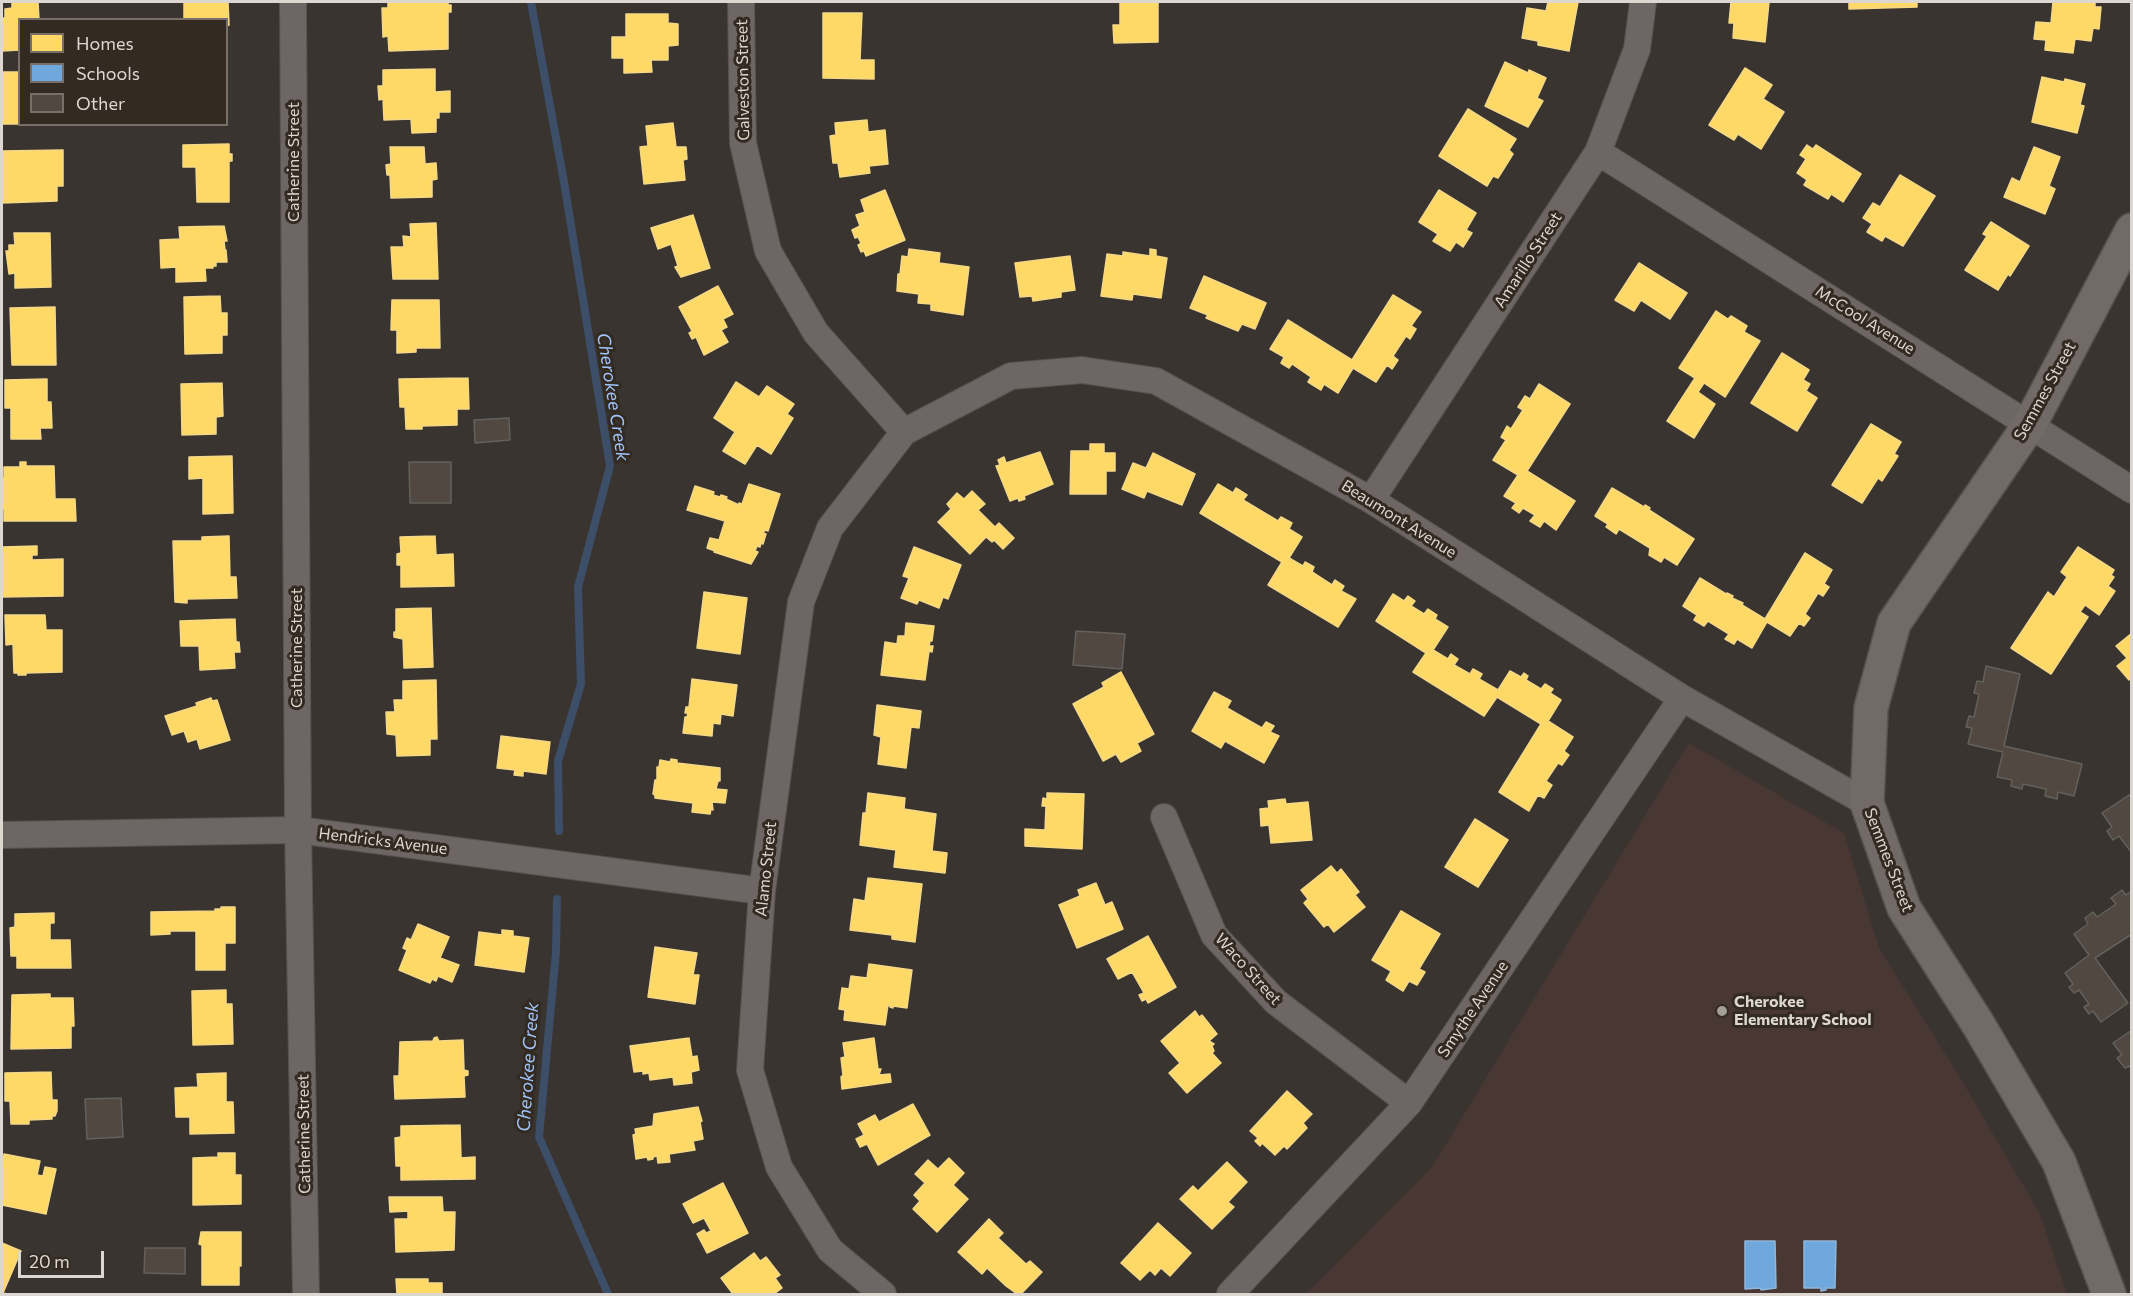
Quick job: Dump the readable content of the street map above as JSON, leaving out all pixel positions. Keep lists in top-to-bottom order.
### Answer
{
  "streets": {
    "main road": ["Semmes Street"],
    "street": [
      "Galveston Street",
      "Catherine Street",
      "Amarillo Street",
      "McCool Avenue",
      "Beaumont Avenue",
      "Hendricks Avenue",
      "Alamo Street",
      "Waco Street",
      "Smythe Avenue"
    ]
  },
  "crossings": [
    ["Galveston Street", "Beaumont Avenue"],
    ["Galveston Street", "Alamo Street"],
    ["Catherine Street", "Hendricks Avenue"],
    ["Amarillo Street", "McCool Avenue"],
    ["Amarillo Street", "Beaumont Avenue"],
    ["McCool Avenue", "Semmes Street"],
    ["Semmes Street", "Beaumont Avenue"],
    ["Beaumont Avenue", "Alamo Street"],
    ["Beaumont Avenue", "Smythe Avenue"],
    ["Hendricks Avenue", "Alamo Street"],
    ["Waco Street", "Smythe Avenue"]
  ],
  "water": ["Cherokee Creek"],
  "places": ["Cherokee Elementary School"],
  "legend": ["Homes", "Schools", "Other"],
  "scale_bar": "20 m"
}
